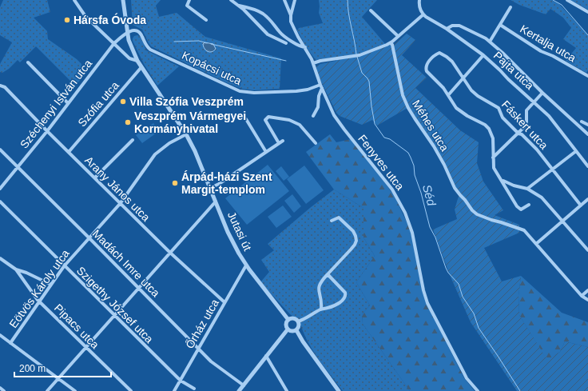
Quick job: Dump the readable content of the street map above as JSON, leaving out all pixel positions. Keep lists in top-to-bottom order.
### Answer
{
  "streets": {
    "street": [
      "Kertalja utca",
      "Kopácsi utca",
      "Pajta utca",
      "Széchenyi István utca",
      "Szófia utca",
      "Fáskert utca",
      "Méhes utca",
      "Fenyves utca",
      "Arany János utca",
      "Jutasi út",
      "Madách Imre utca",
      "Eötvös Károly utca",
      "Szigethy József utca",
      "Őrház utca",
      "Pipacs utca"
    ]
  },
  "crossings": [
    ["Kopácsi utca", "Széchenyi István utca"],
    ["Kopácsi utca", "Fenyves utca"],
    ["Kopácsi utca", "Jutasi út"],
    ["Széchenyi István utca", "Arany János utca"],
    ["Széchenyi István utca", "Jutasi út"],
    ["Széchenyi István utca", "Madách Imre utca"],
    ["Szófia utca", "Arany János utca"],
    ["Szófia utca", "Jutasi út"],
    ["Arany János utca", "Eötvös Károly utca"],
    ["Arany János utca", "Őrház utca"],
    ["Jutasi út", "Eötvös Károly utca"],
    ["Jutasi út", "Őrház utca"],
    ["Madách Imre utca", "Eötvös Károly utca"],
    ["Madách Imre utca", "Őrház utca"],
    ["Eötvös Károly utca", "Szigethy József utca"],
    ["Eötvös Károly utca", "Pipacs utca"],
    ["Szigethy József utca", "Őrház utca"]
  ],
  "water": ["Séd"],
  "places": [
    "Hársfa Óvoda",
    "Villa Szófia Veszprém",
    "Veszprém Vármegyei Kormányhivatal",
    "Árpád-házi Szent Margit-templom"
  ],
  "scale_bar": "200 m"
}
